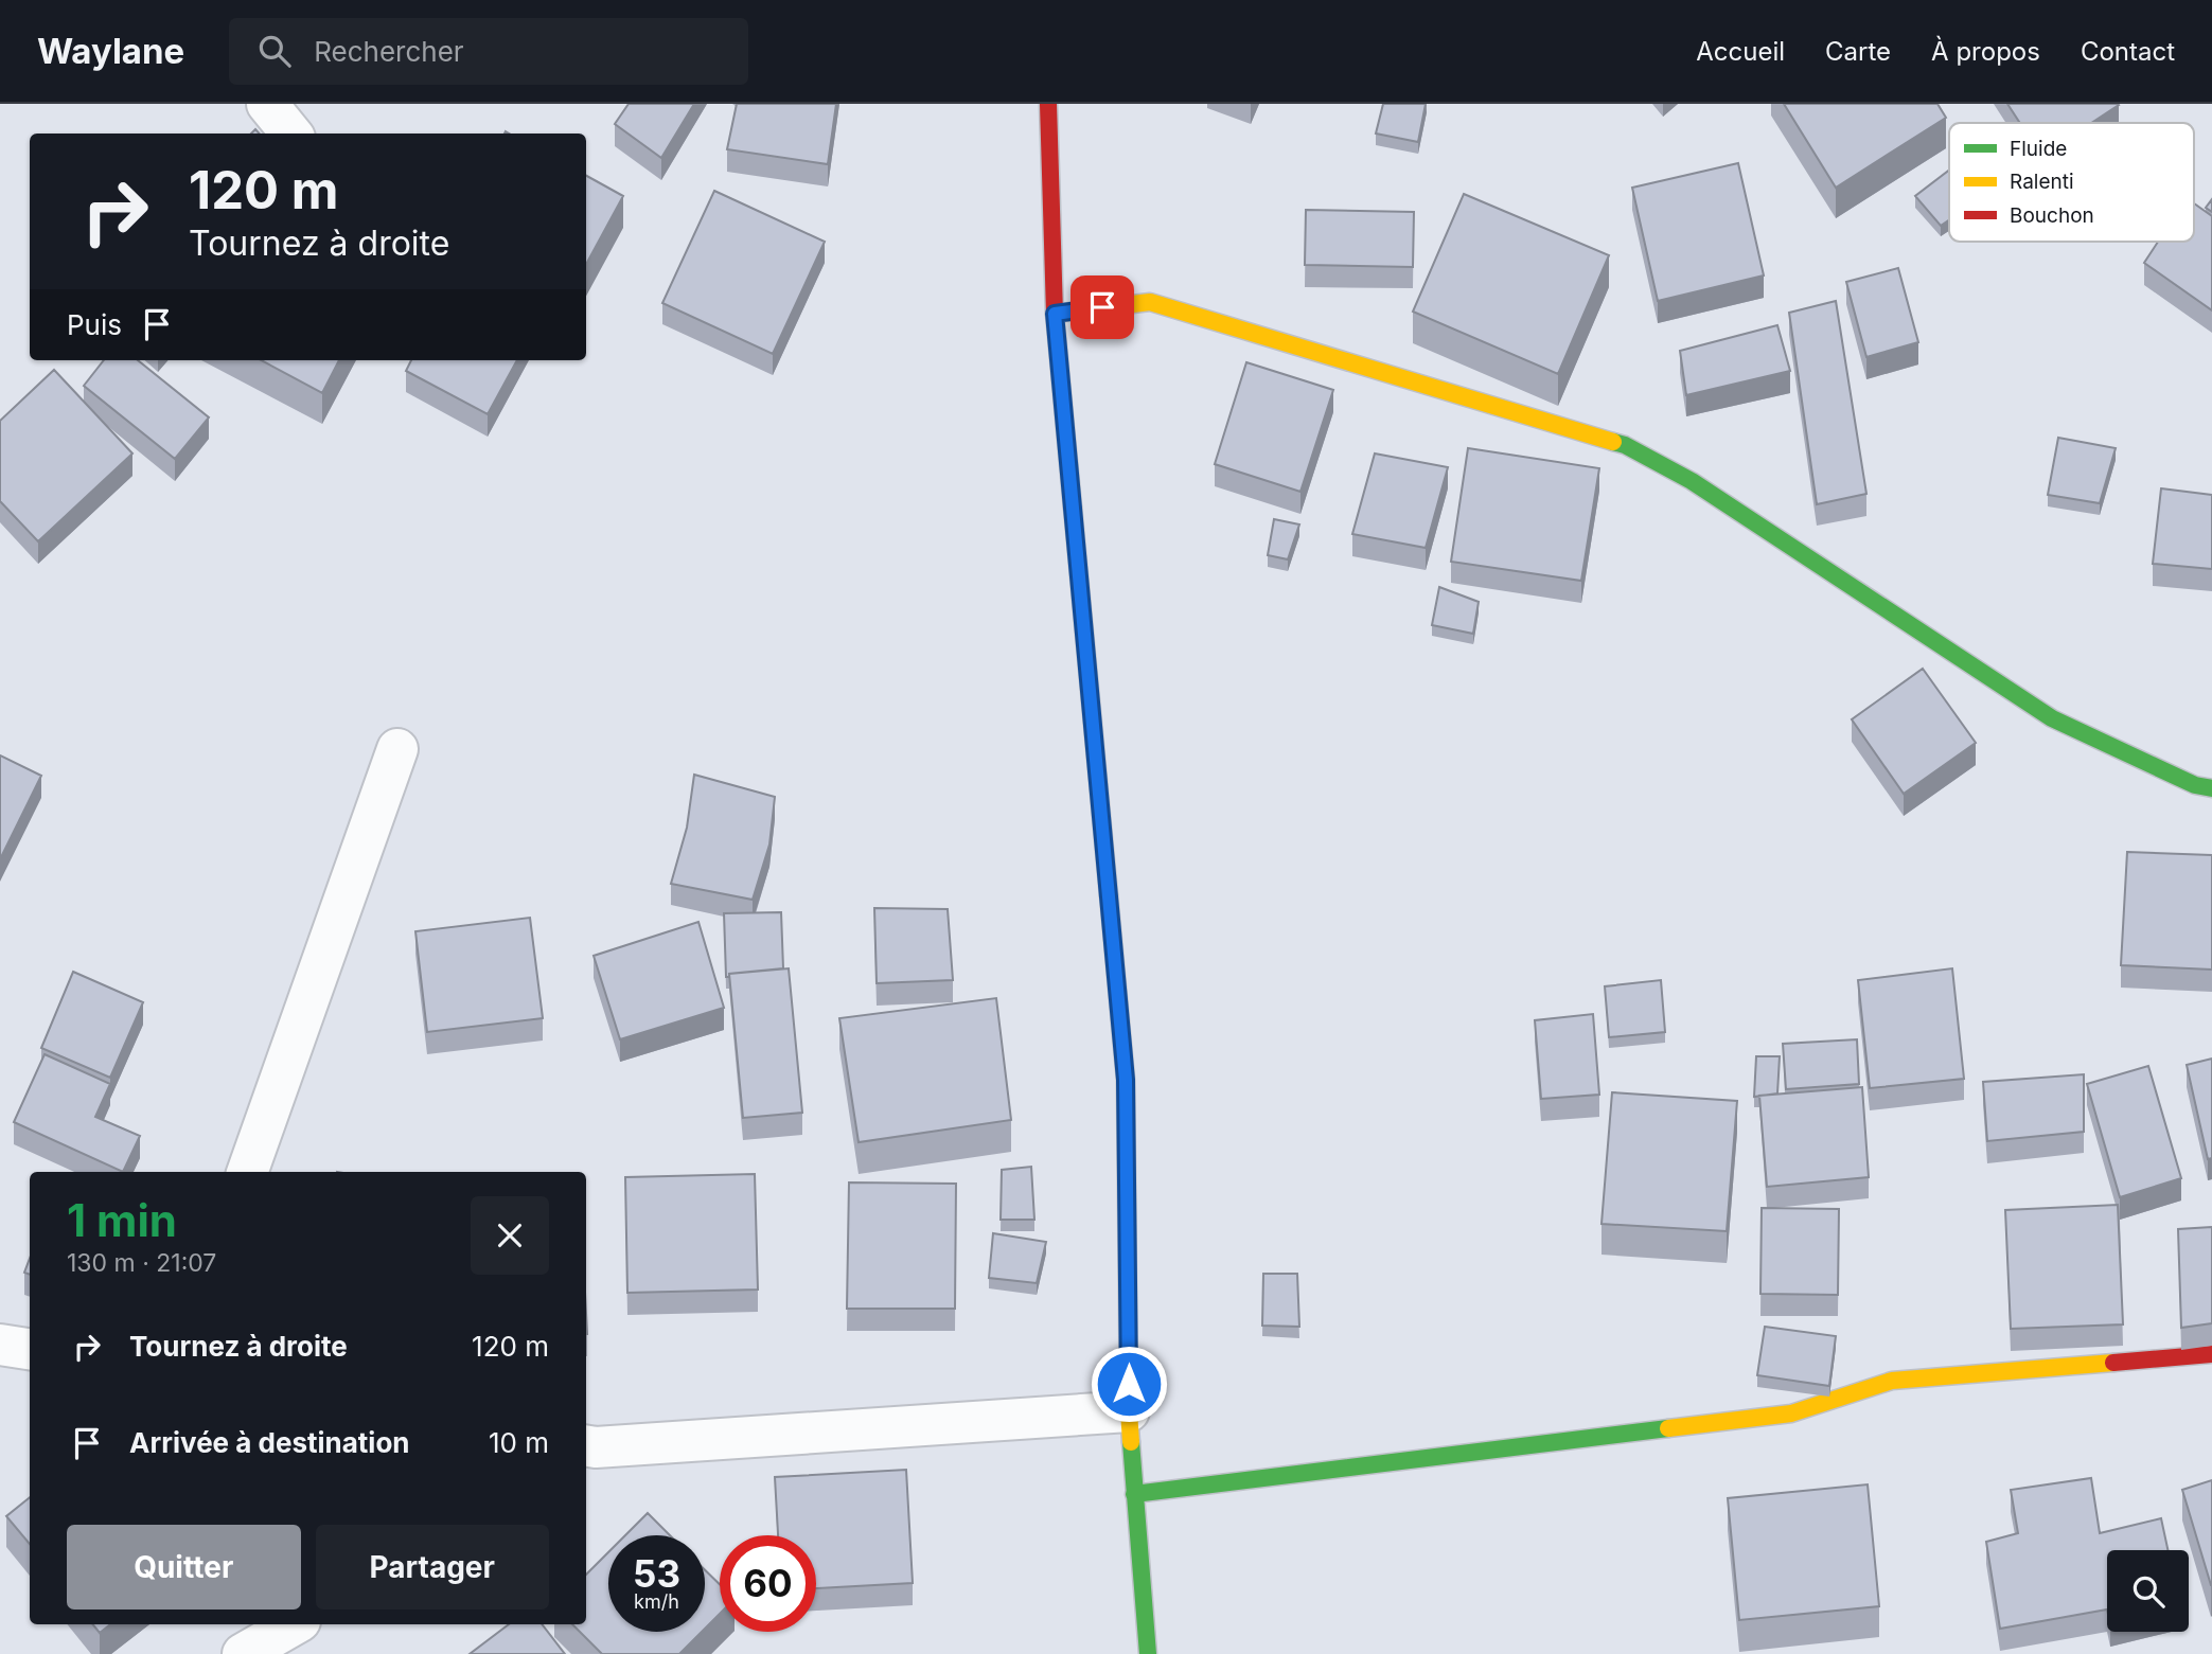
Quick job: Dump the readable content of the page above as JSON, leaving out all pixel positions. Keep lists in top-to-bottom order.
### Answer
{
  "legend": ["Fluide", "Ralenti", "Bouchon"],
  "page": {
    "header": "Waylane",
    "search": "Rechercher",
    "nav": [
      "Accueil",
      "Carte",
      "À propos",
      "Contact"
    ],
    "turn": ["120 m", "Tournez à droite"],
    "then": "Puis",
    "heading": ["1 min", "130 m · 21:07"],
    "list": [
      {
        "name": "Tournez à droite",
        "value": "120 m"
      },
      {
        "name": "Arrivée à destination",
        "value": "10 m"
      }
    ],
    "buttons": ["Quitter", "Partager"],
    "speed": "53 km/h",
    "limit": "60"
  }
}
